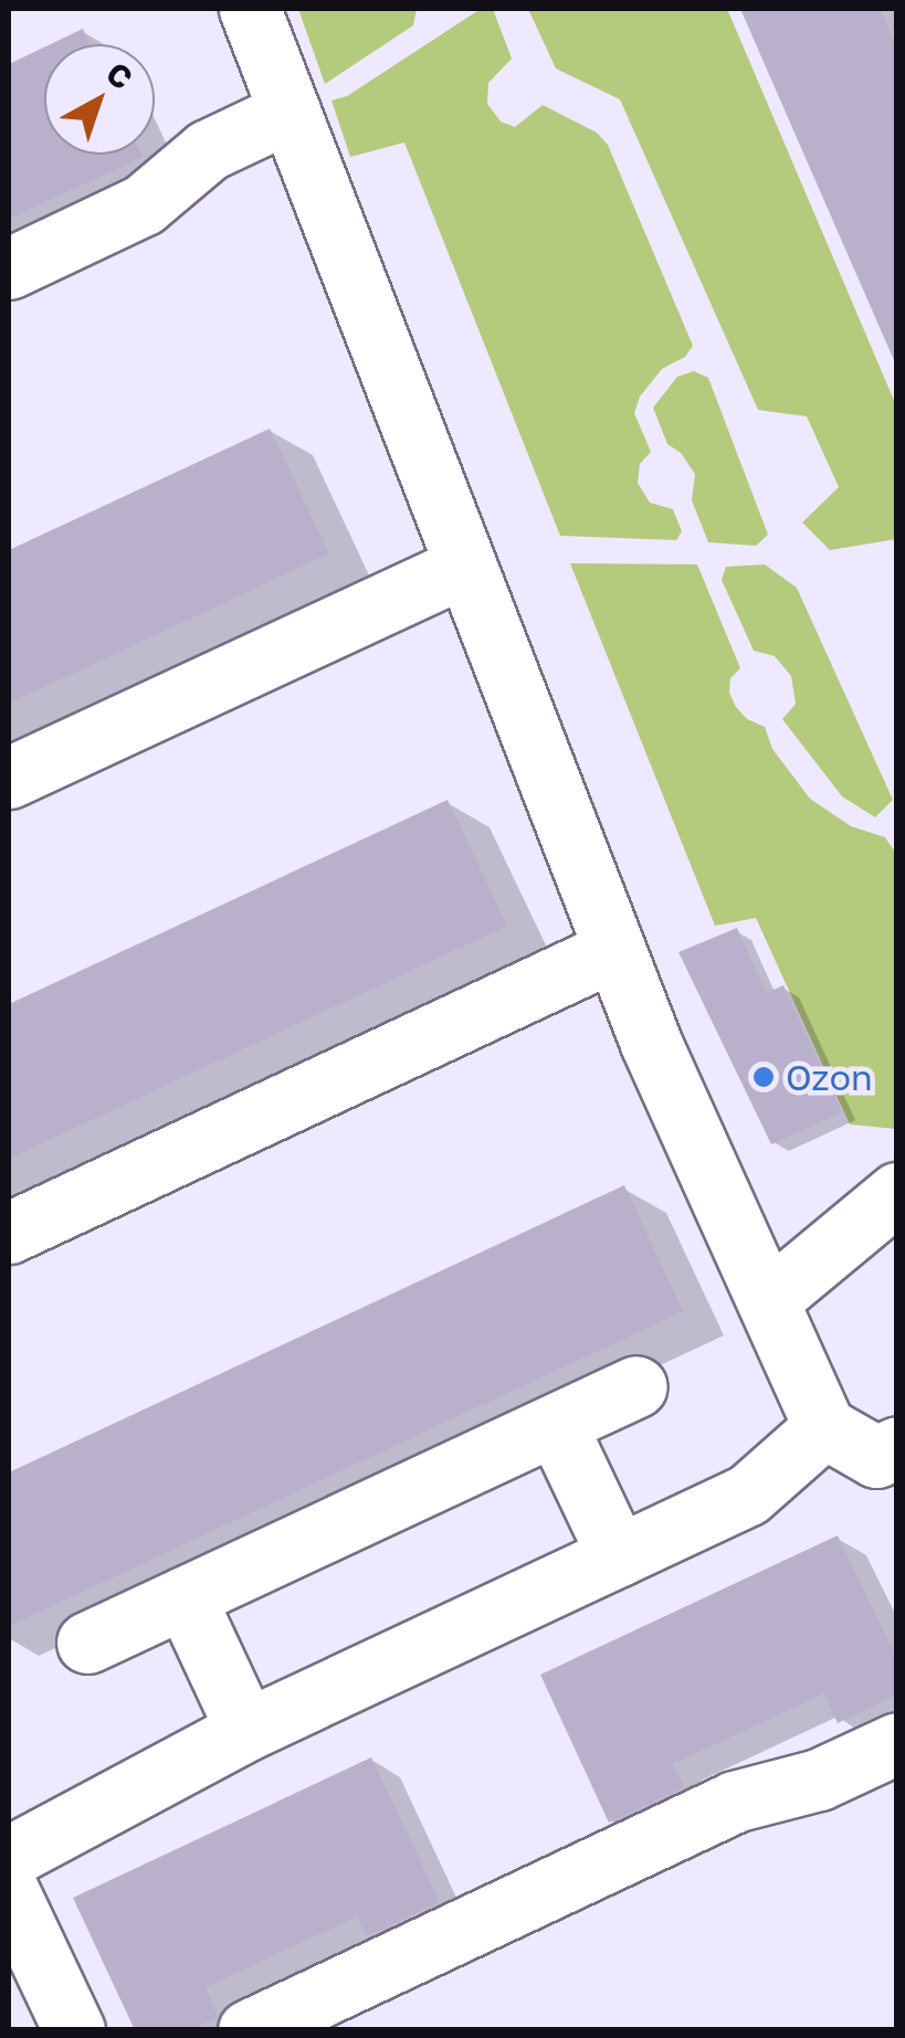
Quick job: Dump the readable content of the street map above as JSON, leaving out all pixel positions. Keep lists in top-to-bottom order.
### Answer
{
  "places": ["Ozon"],
  "north": "top right"
}
